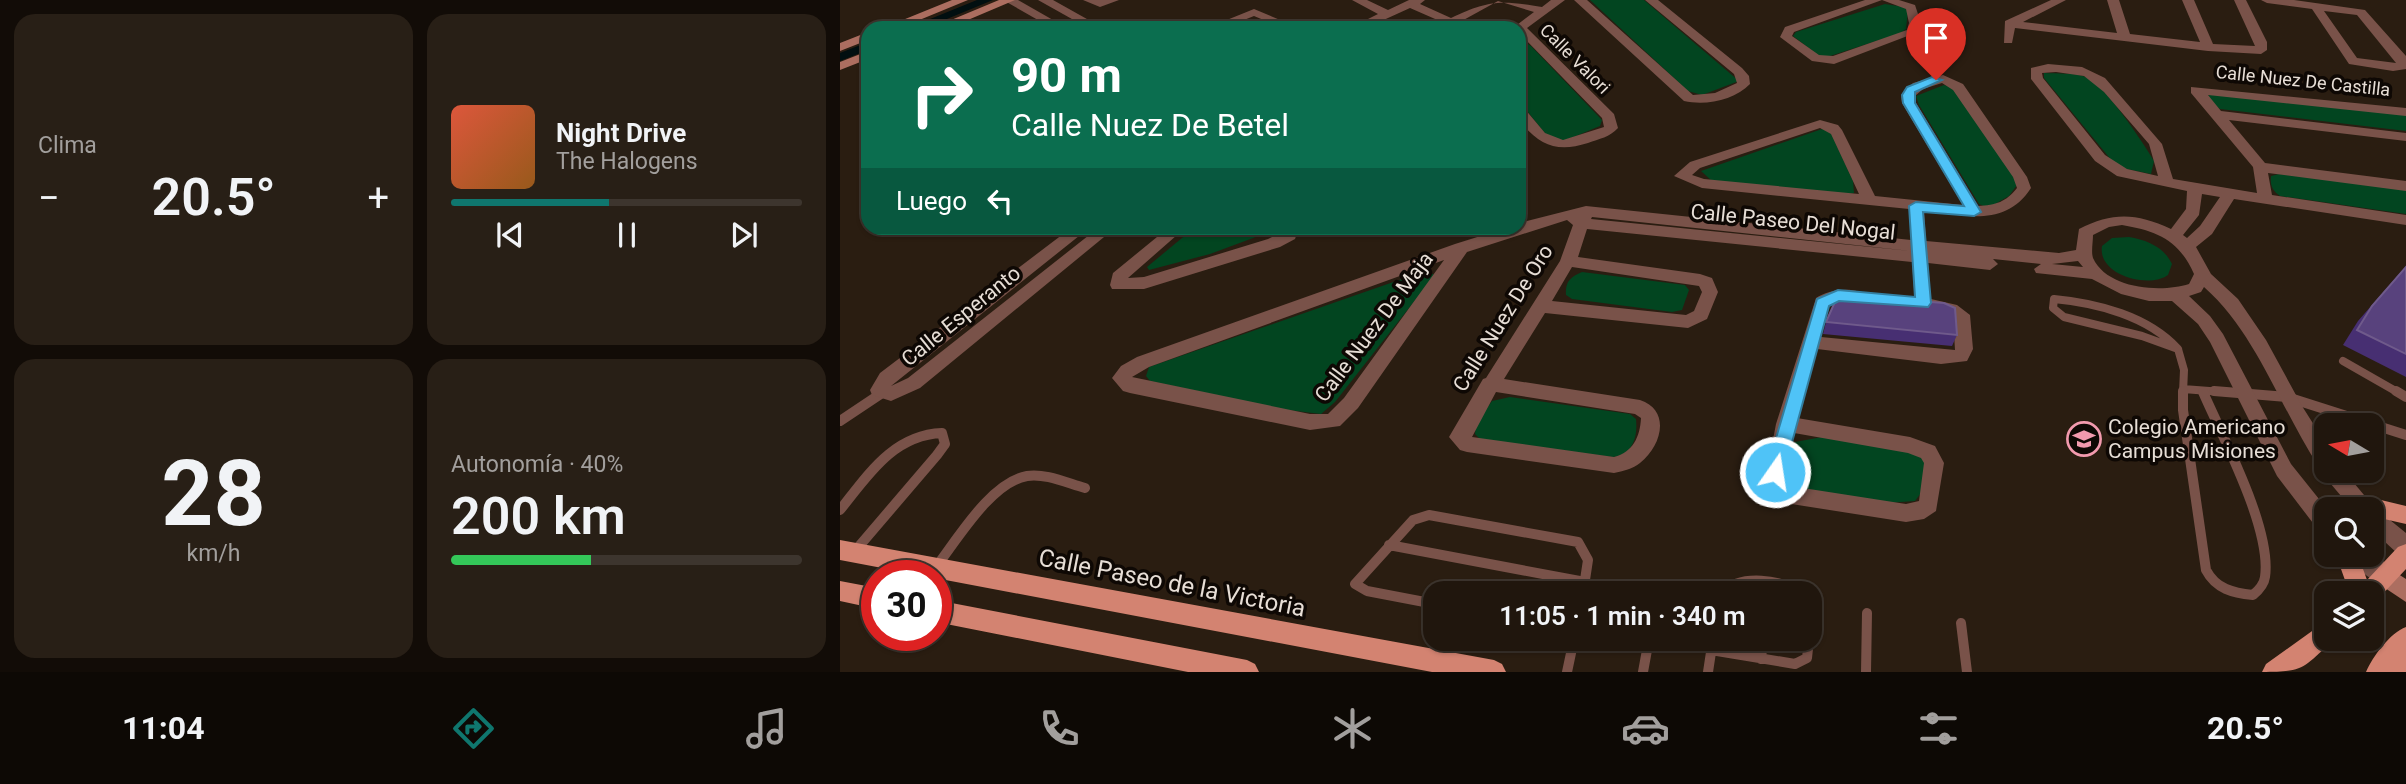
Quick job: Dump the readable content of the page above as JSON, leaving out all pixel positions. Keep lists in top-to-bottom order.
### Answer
{
  "streets": {
    "main road": ["Calle Paseo de la Victoria"],
    "street": [
      "Calle Valori",
      "Calle Nuez De Castilla",
      "Calle Paseo Del Nogal",
      "Calle Esperanto",
      "Calle Nuez De Oro",
      "Calle Nuez De Maja"
    ]
  },
  "crossings": [
    ["Calle Paseo Del Nogal", "Calle Nuez De Oro"],
    ["Calle Paseo Del Nogal", "Calle Nuez De Maja"]
  ],
  "places": {
    "school or university": ["Colegio Americano Campus Misiones"]
  },
  "north": "left",
  "page": {
    "tile": [
      "Clima",
      ["28", "km/h"],
      ["Autonomía · 40%", "200 km"]
    ],
    "turn": ["90 m", "Calle Nuez De Betel"],
    "song": ["Night Drive", "The Halogens"],
    "then": "Luego",
    "heat": ["−", "20.5°", "+"],
    "limit": "30",
    "trip": "11:05 · 1 min · 340 m",
    "tabs": ["11:04", "20.5°"]
  }
}
